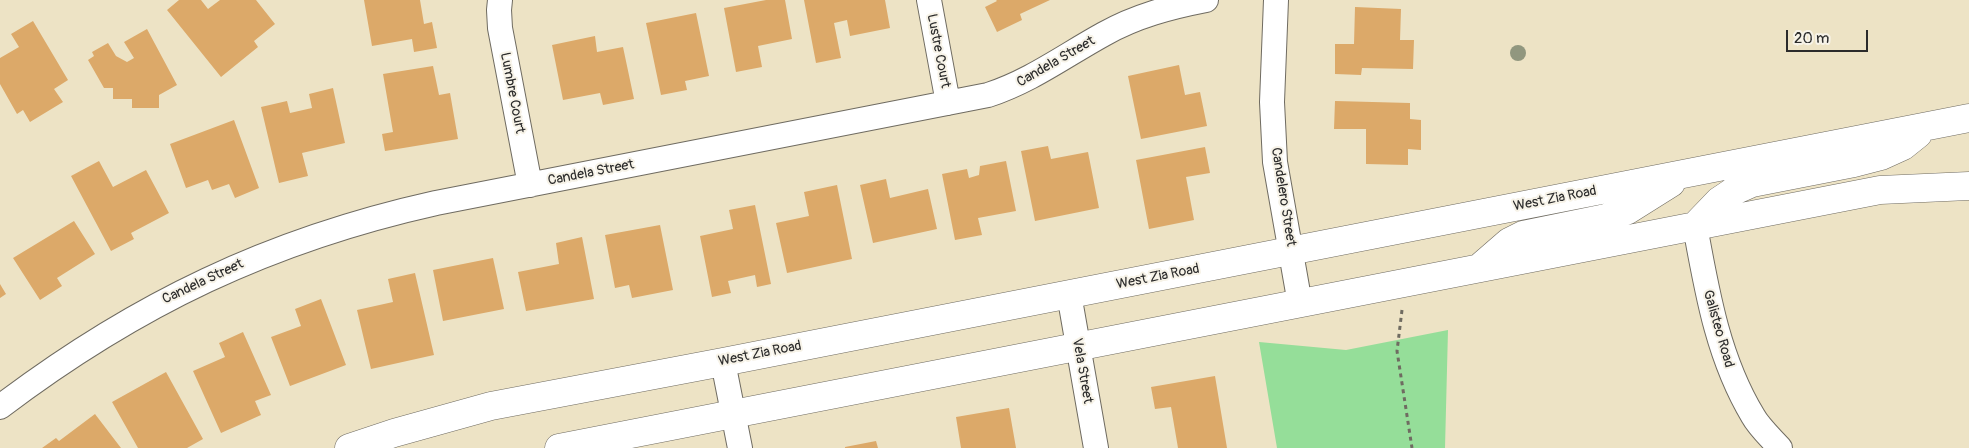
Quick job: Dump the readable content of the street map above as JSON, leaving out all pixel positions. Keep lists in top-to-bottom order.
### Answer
{
  "streets": {
    "main road": ["West Zia Road"],
    "street": [
      "Lustre Court",
      "Candela Street",
      "Lumbre Court",
      "Candelero Street",
      "Galisteo Road",
      "Vela Street"
    ]
  },
  "crossings": [
    ["Lustre Court", "Candela Street"],
    ["Candela Street", "Lumbre Court"],
    ["Candelero Street", "West Zia Road"],
    ["West Zia Road", "Vela Street"]
  ],
  "scale_bar": "20 m"
}
